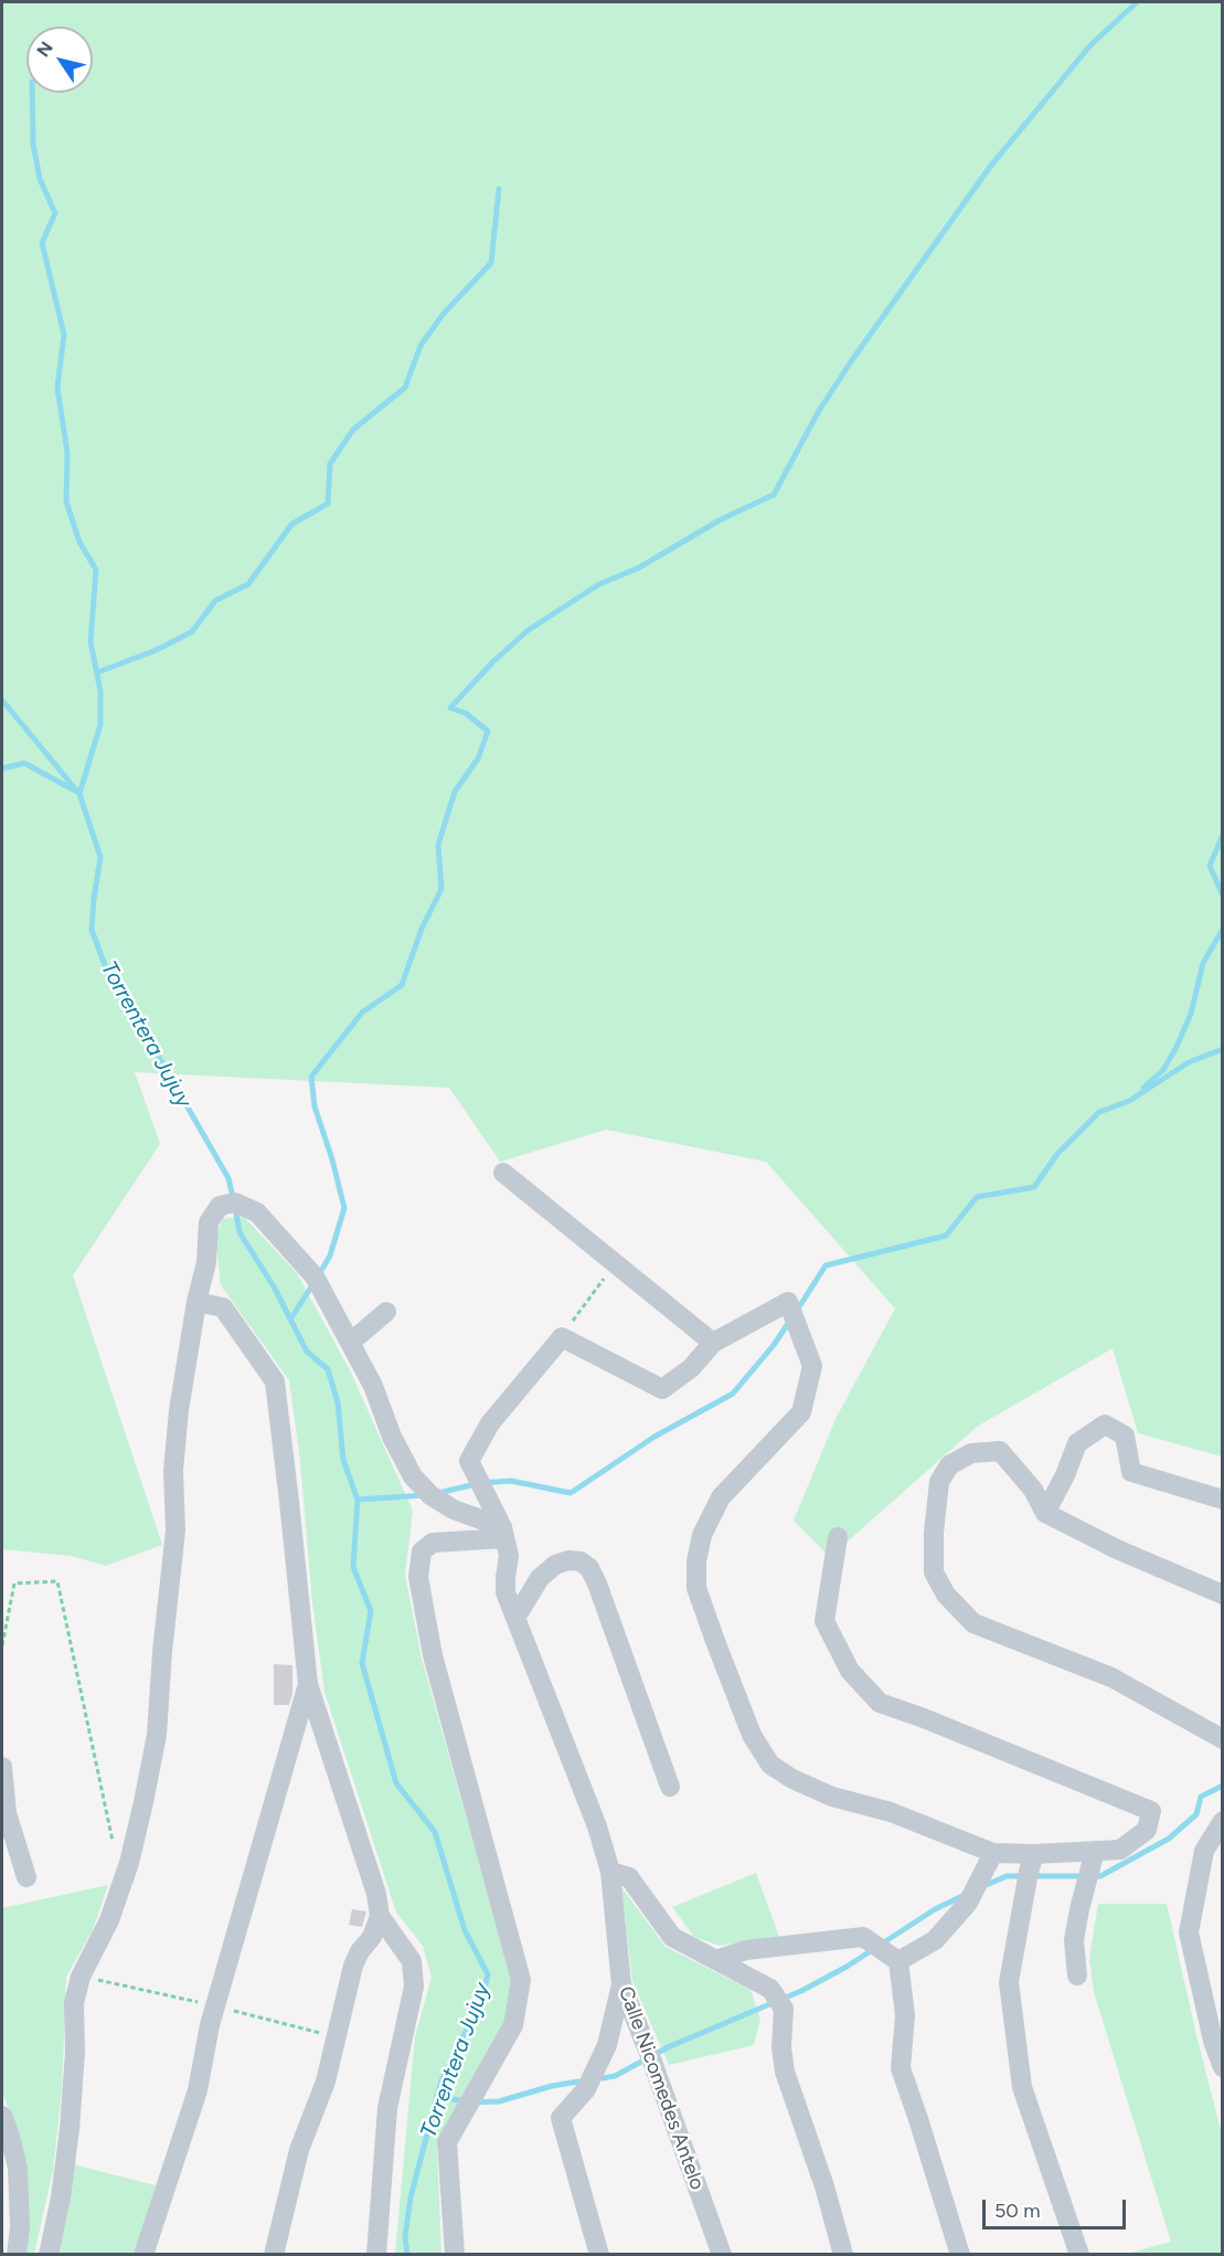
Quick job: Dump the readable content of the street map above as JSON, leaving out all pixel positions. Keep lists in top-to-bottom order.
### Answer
{
  "streets": {
    "street": ["Calle Nicomedes Antelo"]
  },
  "water": ["Torrentera Jujuy"],
  "scale_bar": "50 m",
  "north": "top left"
}
